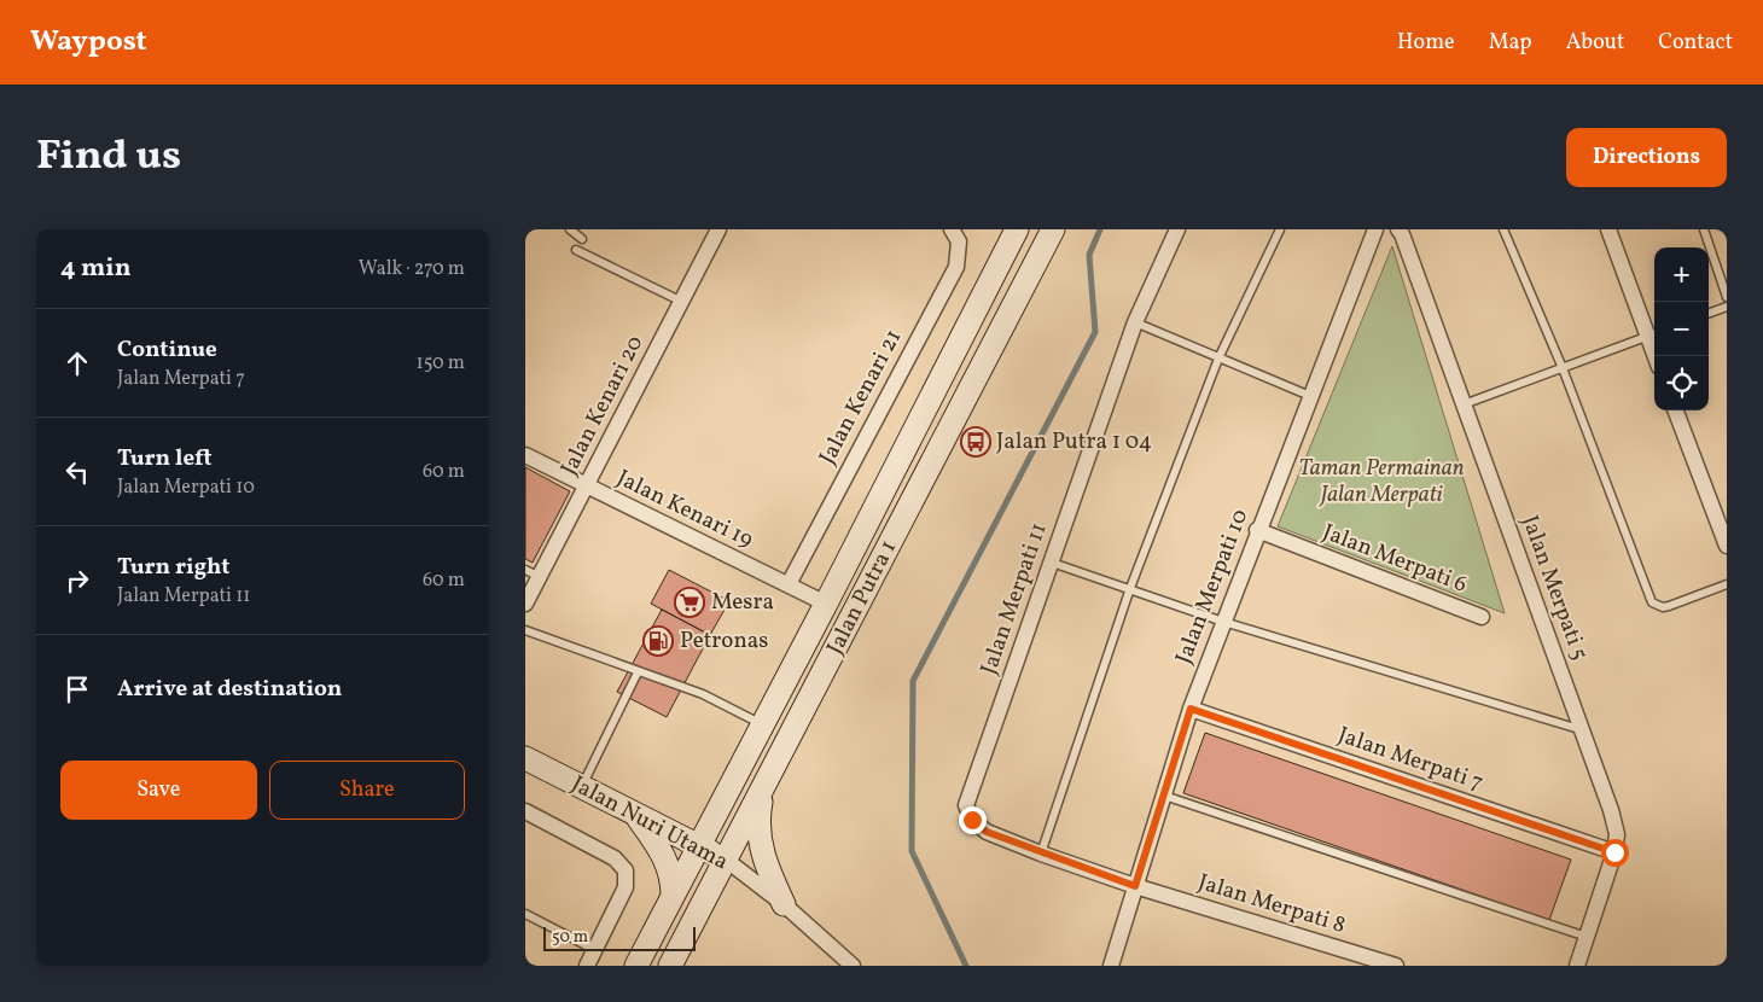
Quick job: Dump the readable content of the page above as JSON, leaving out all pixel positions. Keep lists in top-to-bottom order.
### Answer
{
  "streets": {
    "main road": ["Jalan Putra 1", "Jalan Nuri Utama"],
    "street": [
      "Jalan Kenari 21",
      "Jalan Kenari 20",
      "Jalan Kenari 19",
      "Jalan Merpati 6",
      "Jalan Merpati 10",
      "Jalan Merpati 5",
      "Jalan Merpati 11",
      "Jalan Merpati 7",
      "Jalan Merpati 8"
    ]
  },
  "crossings": [
    ["Jalan Kenari 21", "Jalan Kenari 19"],
    ["Jalan Kenari 20", "Jalan Kenari 19"],
    ["Jalan Kenari 19", "Jalan Putra 1"],
    ["Jalan Merpati 6", "Jalan Merpati 10"],
    ["Jalan Merpati 10", "Jalan Merpati 11"],
    ["Jalan Merpati 10", "Jalan Merpati 7"],
    ["Jalan Merpati 10", "Jalan Merpati 8"],
    ["Jalan Merpati 5", "Jalan Merpati 7"],
    ["Jalan Putra 1", "Jalan Nuri Utama"],
    ["Jalan Merpati 11", "Jalan Merpati 8"]
  ],
  "parks": ["Taman Permainan Jalan Merpati"],
  "places": {
    "bus stop": ["Jalan Putra 1 04"],
    "supermarket": ["Mesra"],
    "fuel station": ["Petronas"]
  },
  "scale_bar": "50 m",
  "page": {
    "header": "Waypost",
    "nav": [
      "Home",
      "Map",
      "About",
      "Contact"
    ],
    "title": "Find us",
    "buttons": [
      "Directions",
      ["Save", "Share"]
    ],
    "heading": ["4 min", "Walk · 270 m"],
    "map_buttons": ["+", "−"],
    "list": [
      ["Continue", "Jalan Merpati 7", "150 m"],
      ["Turn left", "Jalan Merpati 10", "60 m"],
      ["Turn right", "Jalan Merpati 11", "60 m"],
      "Arrive at destination"
    ],
    "scale": "50 m"
  }
}
